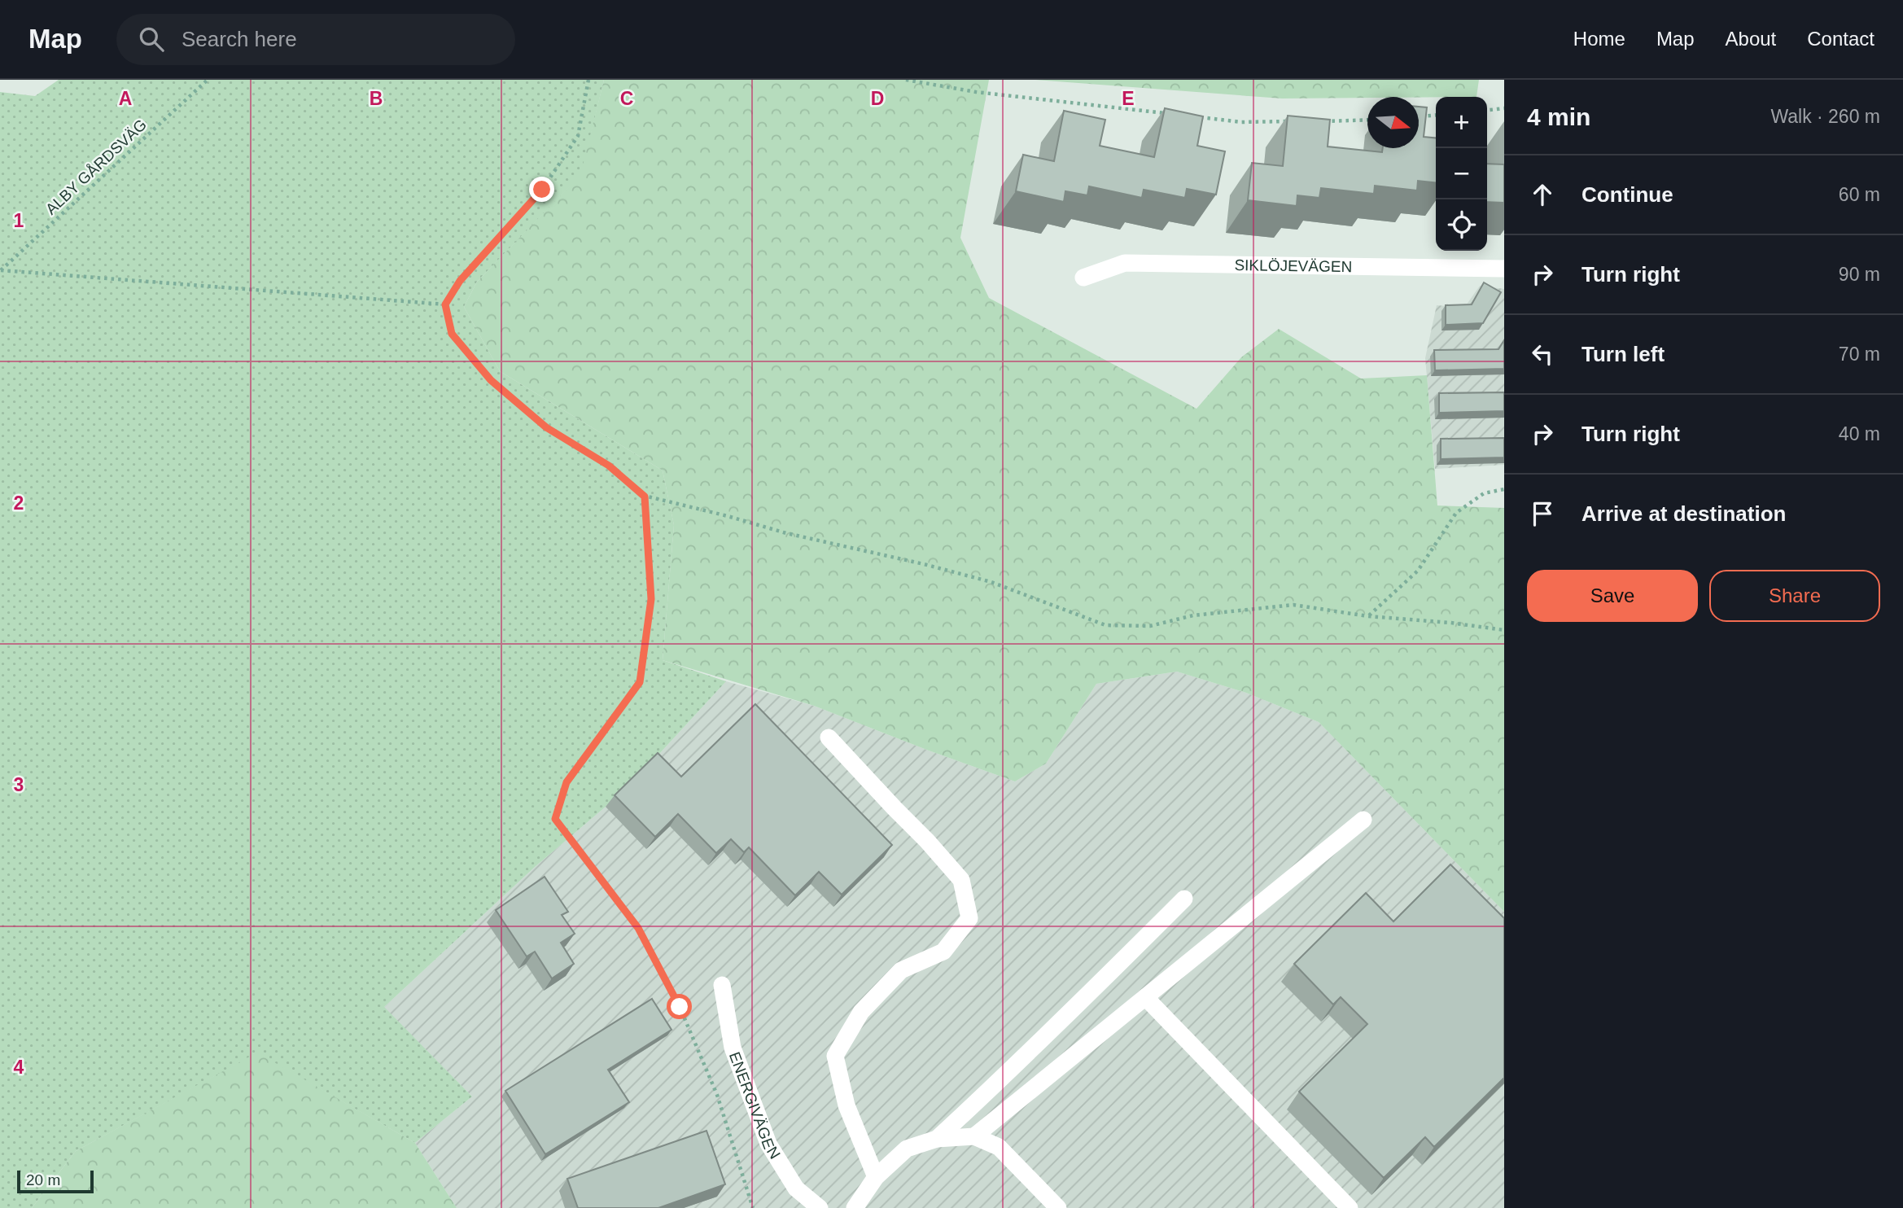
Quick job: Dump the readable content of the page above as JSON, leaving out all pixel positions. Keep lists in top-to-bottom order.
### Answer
{
  "streets": {
    "street": ["SIKLÖJEVÄGEN", "ENERGIVÄGEN"],
    "path": ["ALBY GÅRDSVÄG"]
  },
  "scale_bar": "20 m",
  "north": "right",
  "page": {
    "header": "Map",
    "search": "Search here",
    "nav": [
      "Home",
      "Map",
      "About",
      "Contact"
    ],
    "heading": ["4 min", "Walk · 260 m"],
    "map_buttons": ["+", "−"],
    "list": [
      ["Continue", "60 m"],
      ["Turn right", "90 m"],
      ["Turn left", "70 m"],
      ["Turn right", "40 m"],
      "Arrive at destination"
    ],
    "buttons": ["Save", "Share"],
    "scale": "20 m"
  },
  "grid": {
    "columns": [
      "A",
      "B",
      "C",
      "D",
      "E"
    ],
    "rows": [
      "1",
      "2",
      "3",
      "4"
    ]
  }
}
